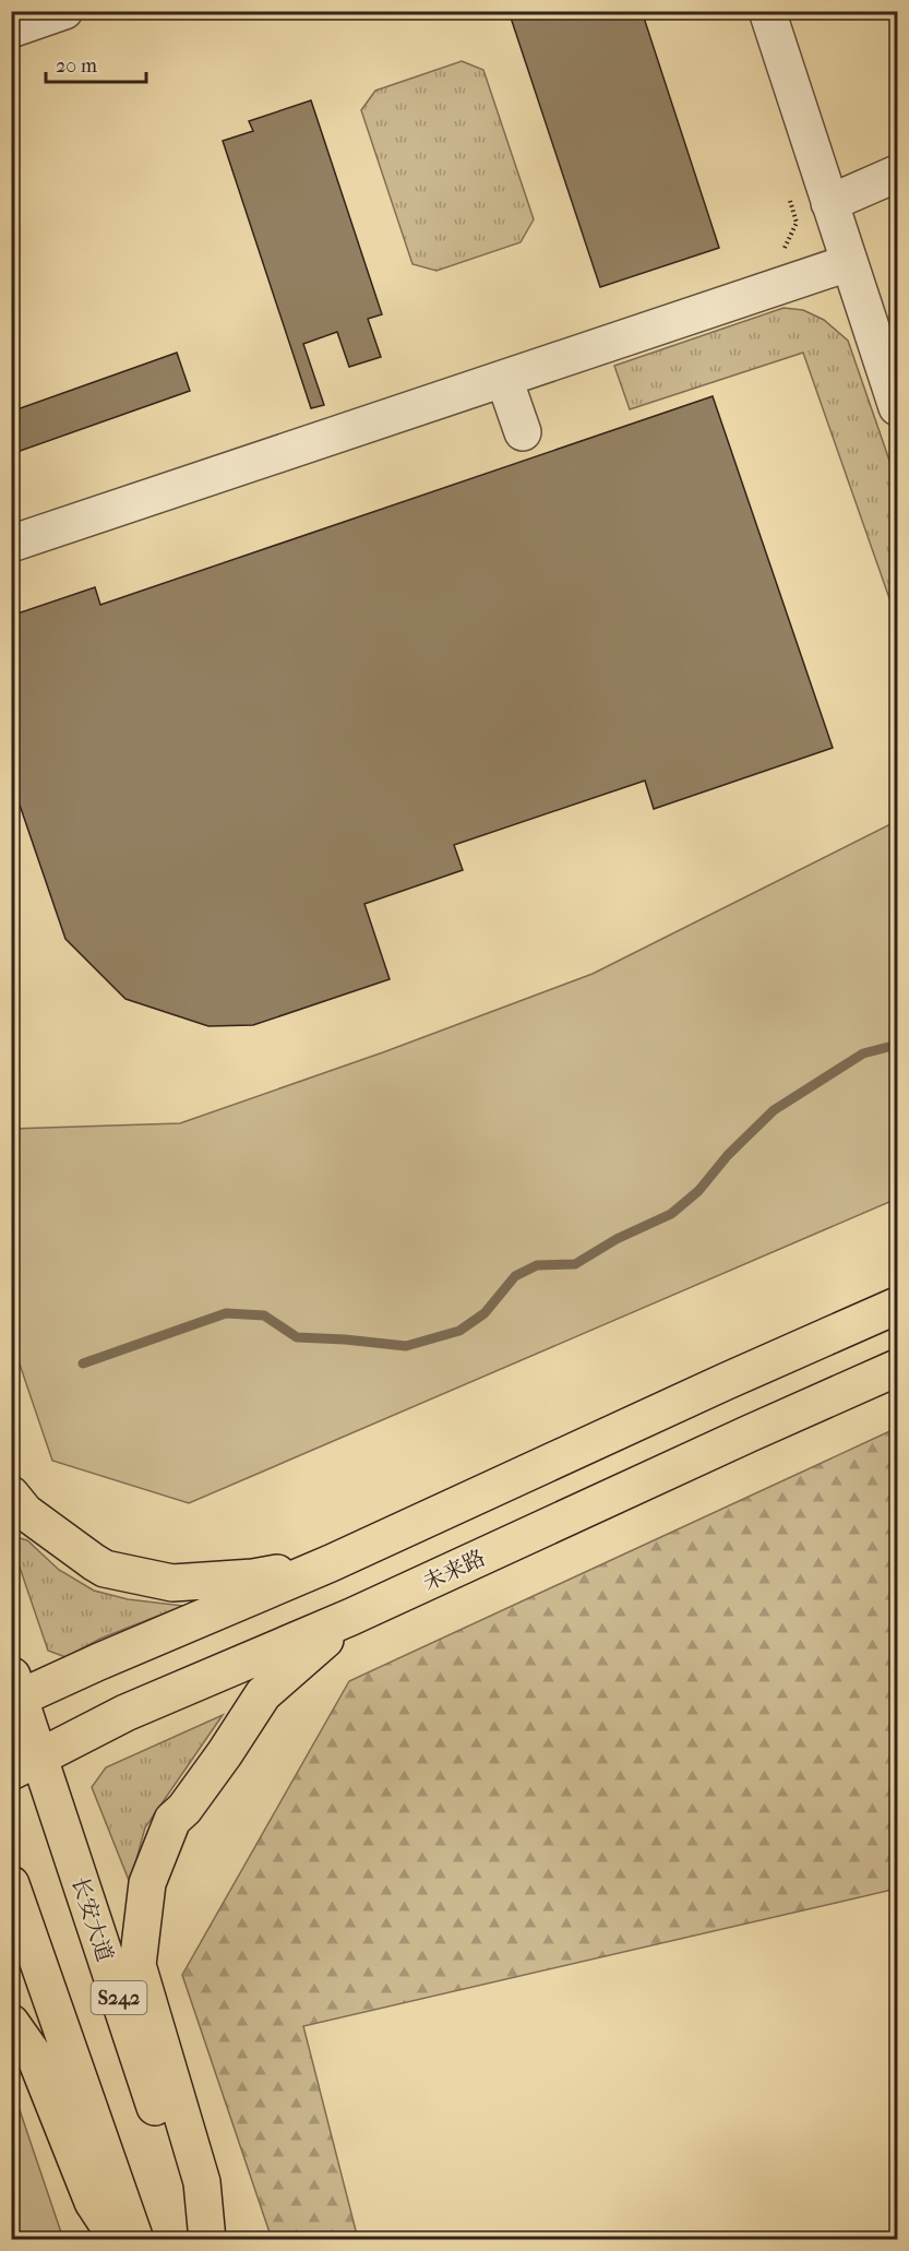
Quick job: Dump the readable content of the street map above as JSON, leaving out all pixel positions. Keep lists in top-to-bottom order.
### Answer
{
  "streets": {
    "main road": ["未来路", "长安大道", "S242"]
  },
  "crossings": [
    ["未来路", "长安大道"]
  ],
  "scale_bar": "20 m"
}
